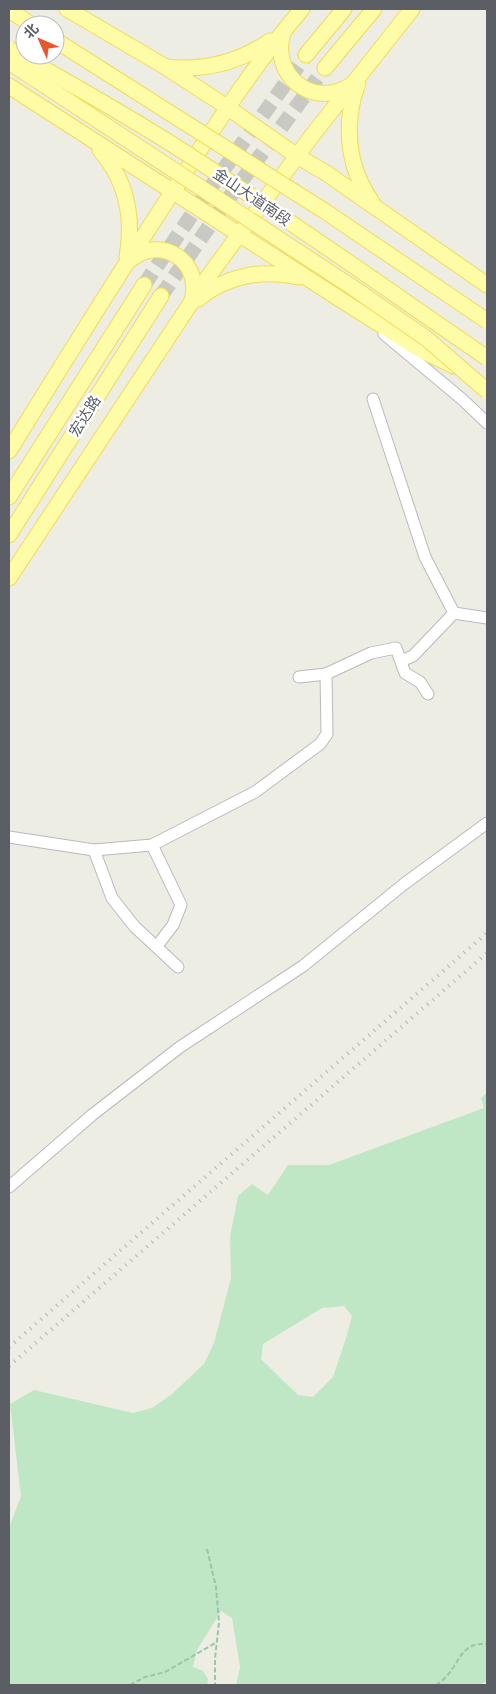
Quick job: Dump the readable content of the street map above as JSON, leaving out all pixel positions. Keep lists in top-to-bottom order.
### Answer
{
  "streets": {
    "main road": ["金山大道南段", "宏达路"]
  },
  "north": "top left"
}
